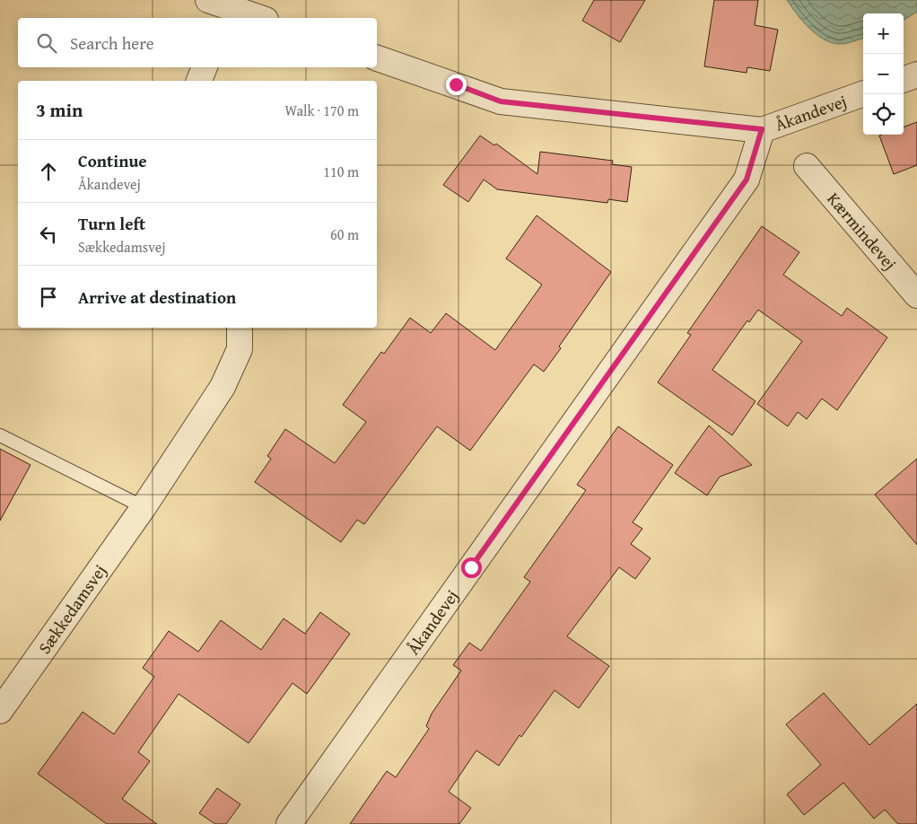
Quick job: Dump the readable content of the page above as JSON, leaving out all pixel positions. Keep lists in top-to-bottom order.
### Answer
{
  "streets": {
    "street": ["Åkandevej", "Kærmindevej", "Sækkedamsvej"]
  },
  "page": {
    "map_buttons": ["+", "−"],
    "search": "Search here",
    "heading": ["3 min", "Walk · 170 m"],
    "list": [
      ["Continue", "Åkandevej", "110 m"],
      ["Turn left", "Sækkedamsvej", "60 m"],
      "Arrive at destination"
    ]
  }
}
